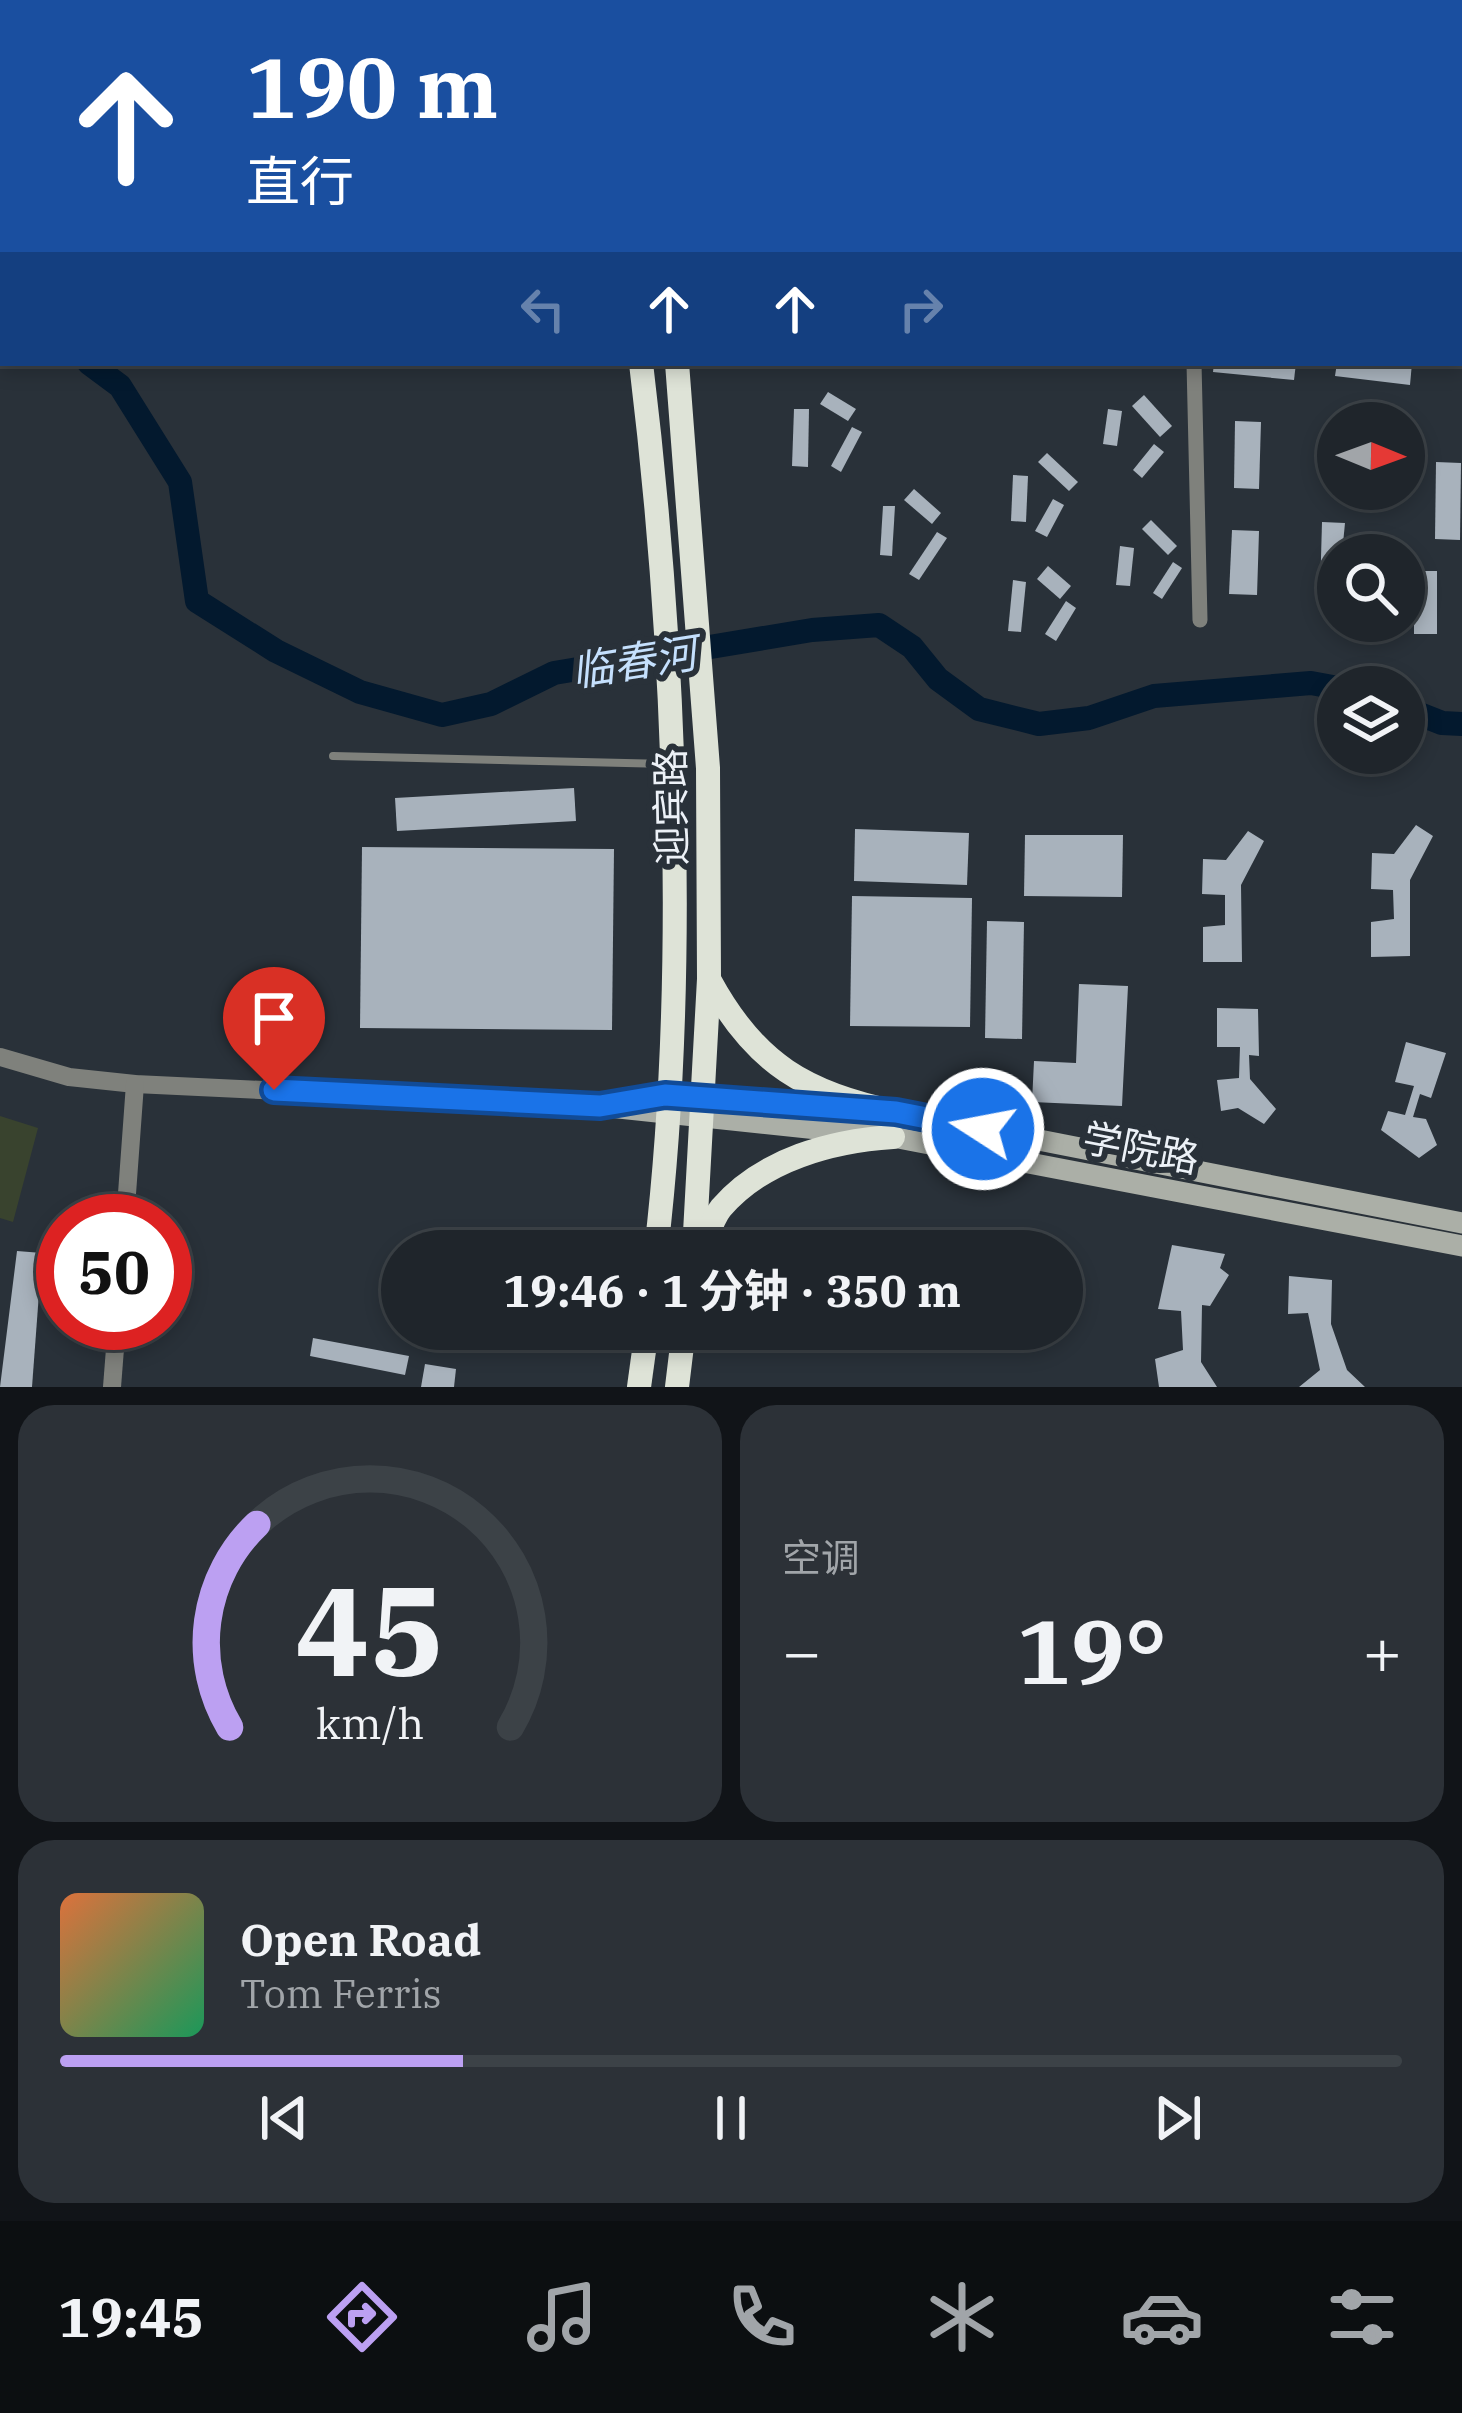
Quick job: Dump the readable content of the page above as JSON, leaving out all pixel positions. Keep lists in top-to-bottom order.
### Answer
{
  "streets": {
    "highway": ["迎宾路"],
    "main road": ["学院路"]
  },
  "crossings": [
    ["迎宾路", "学院路"]
  ],
  "water": ["临春河"],
  "north": "right",
  "page": {
    "turn": ["190 m", "直行"],
    "limit": "50",
    "trip": "19:46 · 1 分钟 · 350 m",
    "tile": "空调",
    "heat": ["−", "19°", "+"],
    "song": ["Open Road", "Tom Ferris"],
    "tabs": "19:45",
    "gauge": ["45", "km/h"]
  }
}
